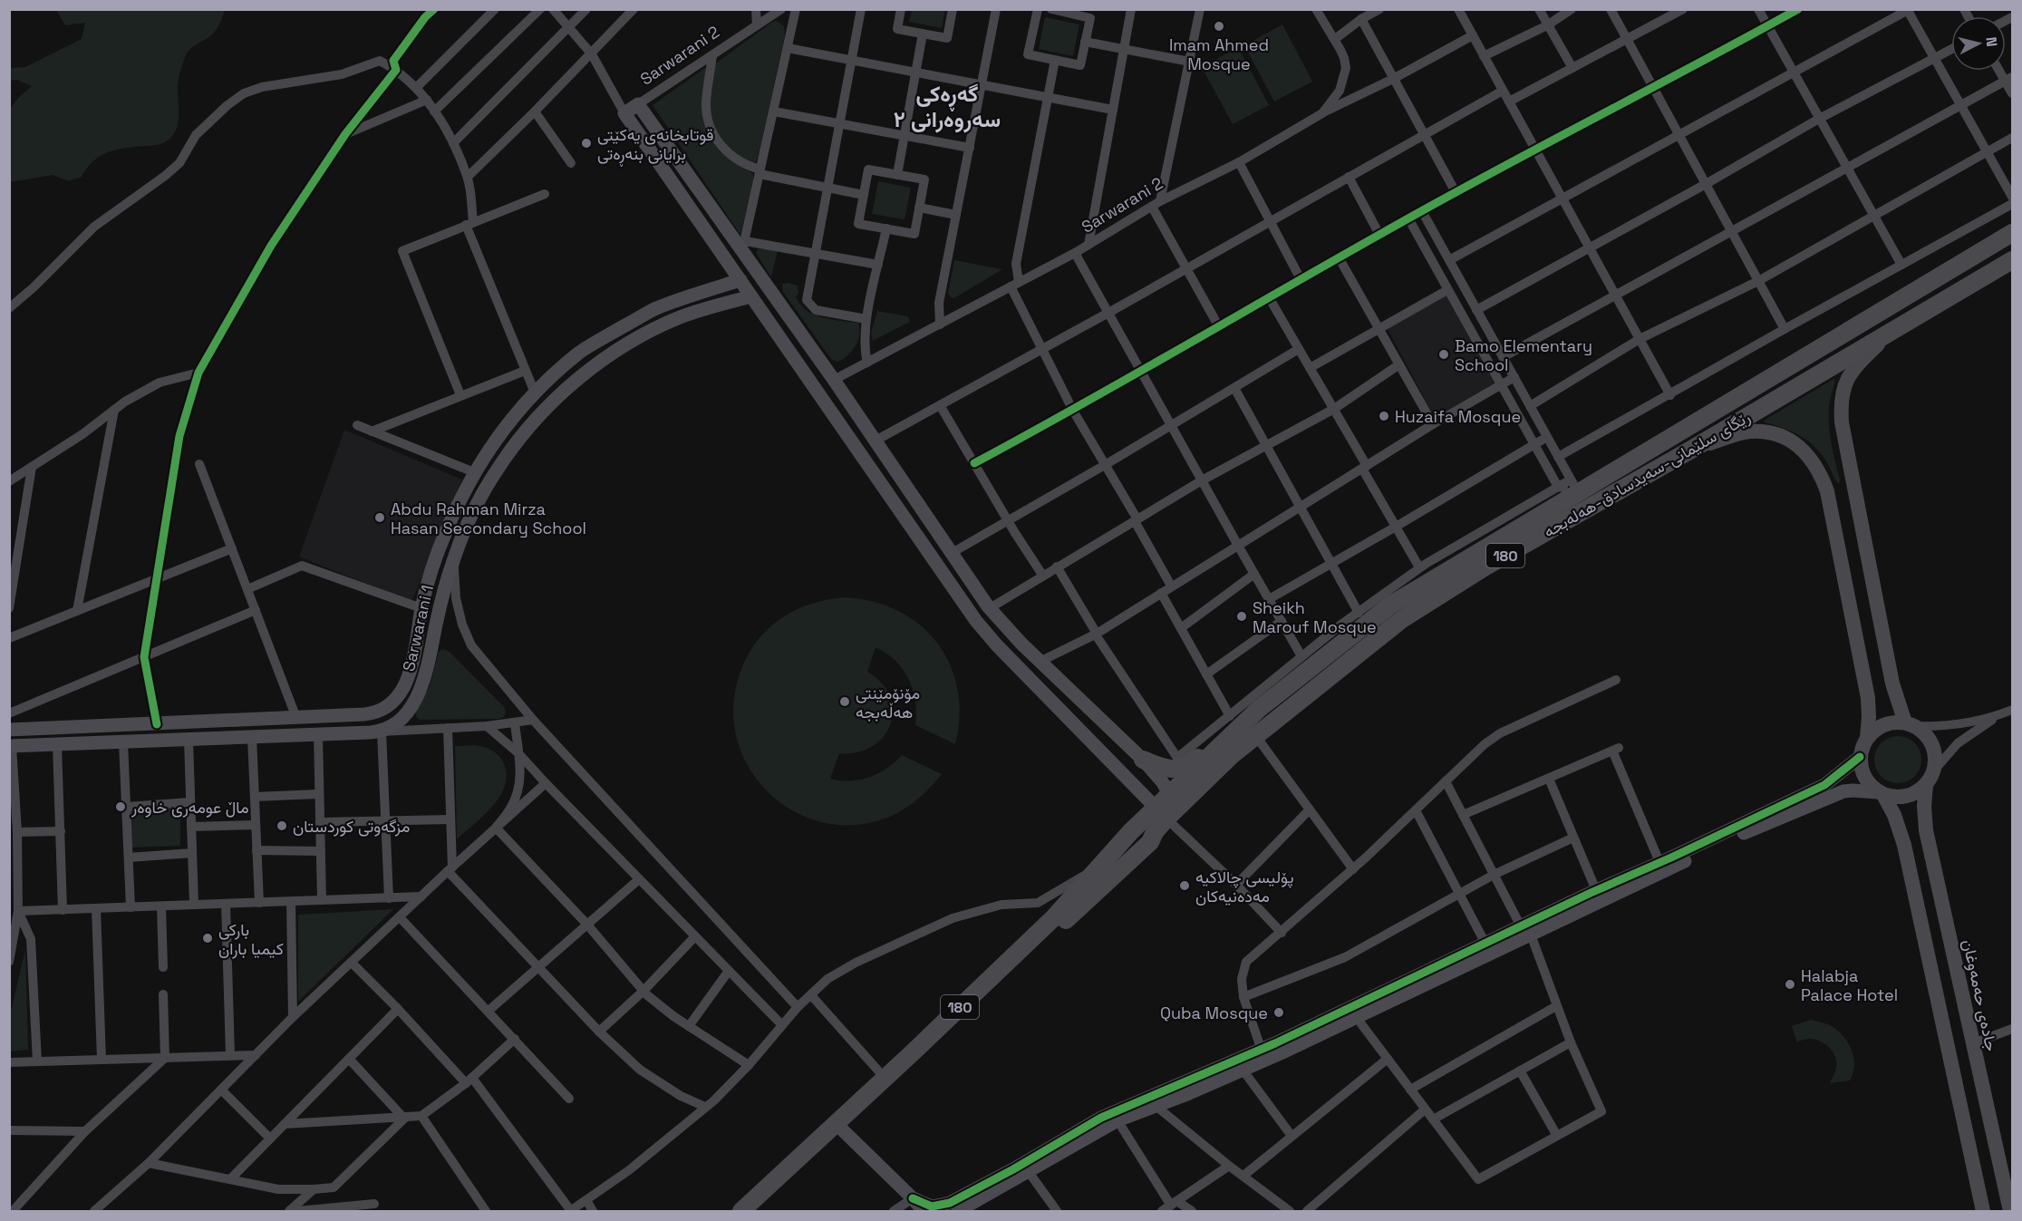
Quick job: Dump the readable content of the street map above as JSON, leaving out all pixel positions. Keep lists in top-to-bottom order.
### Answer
{
  "streets": {
    "highway": ["رێگای سلێمانی-سەیدسادق-هەلەبجە", "180"],
    "main road": ["Sarwarani 2", "Sarwarani 1", "جادەی حەمەوغان"]
  },
  "crossings": [
    ["رێگای سلێمانی-سەیدسادق-هەلەبجە", "180"]
  ],
  "districts": ["گەڕەکی سەروەرانی ٢"],
  "places": [
    "Imam Ahmed Mosque",
    "قوتابخانەی یەکێتی برایانی بنەڕەتی",
    "Bamo Elementary School",
    "Huzaifa Mosque",
    "Abdu Rahman Mirza Hasan Secondary School",
    "Sheikh Marouf Mosque",
    "مۆنۆمێنتی هەڵەبجە",
    "ماڵ عومەری خاوەر",
    "مزگەوتی کوردستان",
    "پۆلیسی چالاکیە مەدەنیەکان",
    "باركى كيميا باران",
    "Halabja Palace Hotel",
    "Quba Mosque"
  ],
  "north": "right"
}
